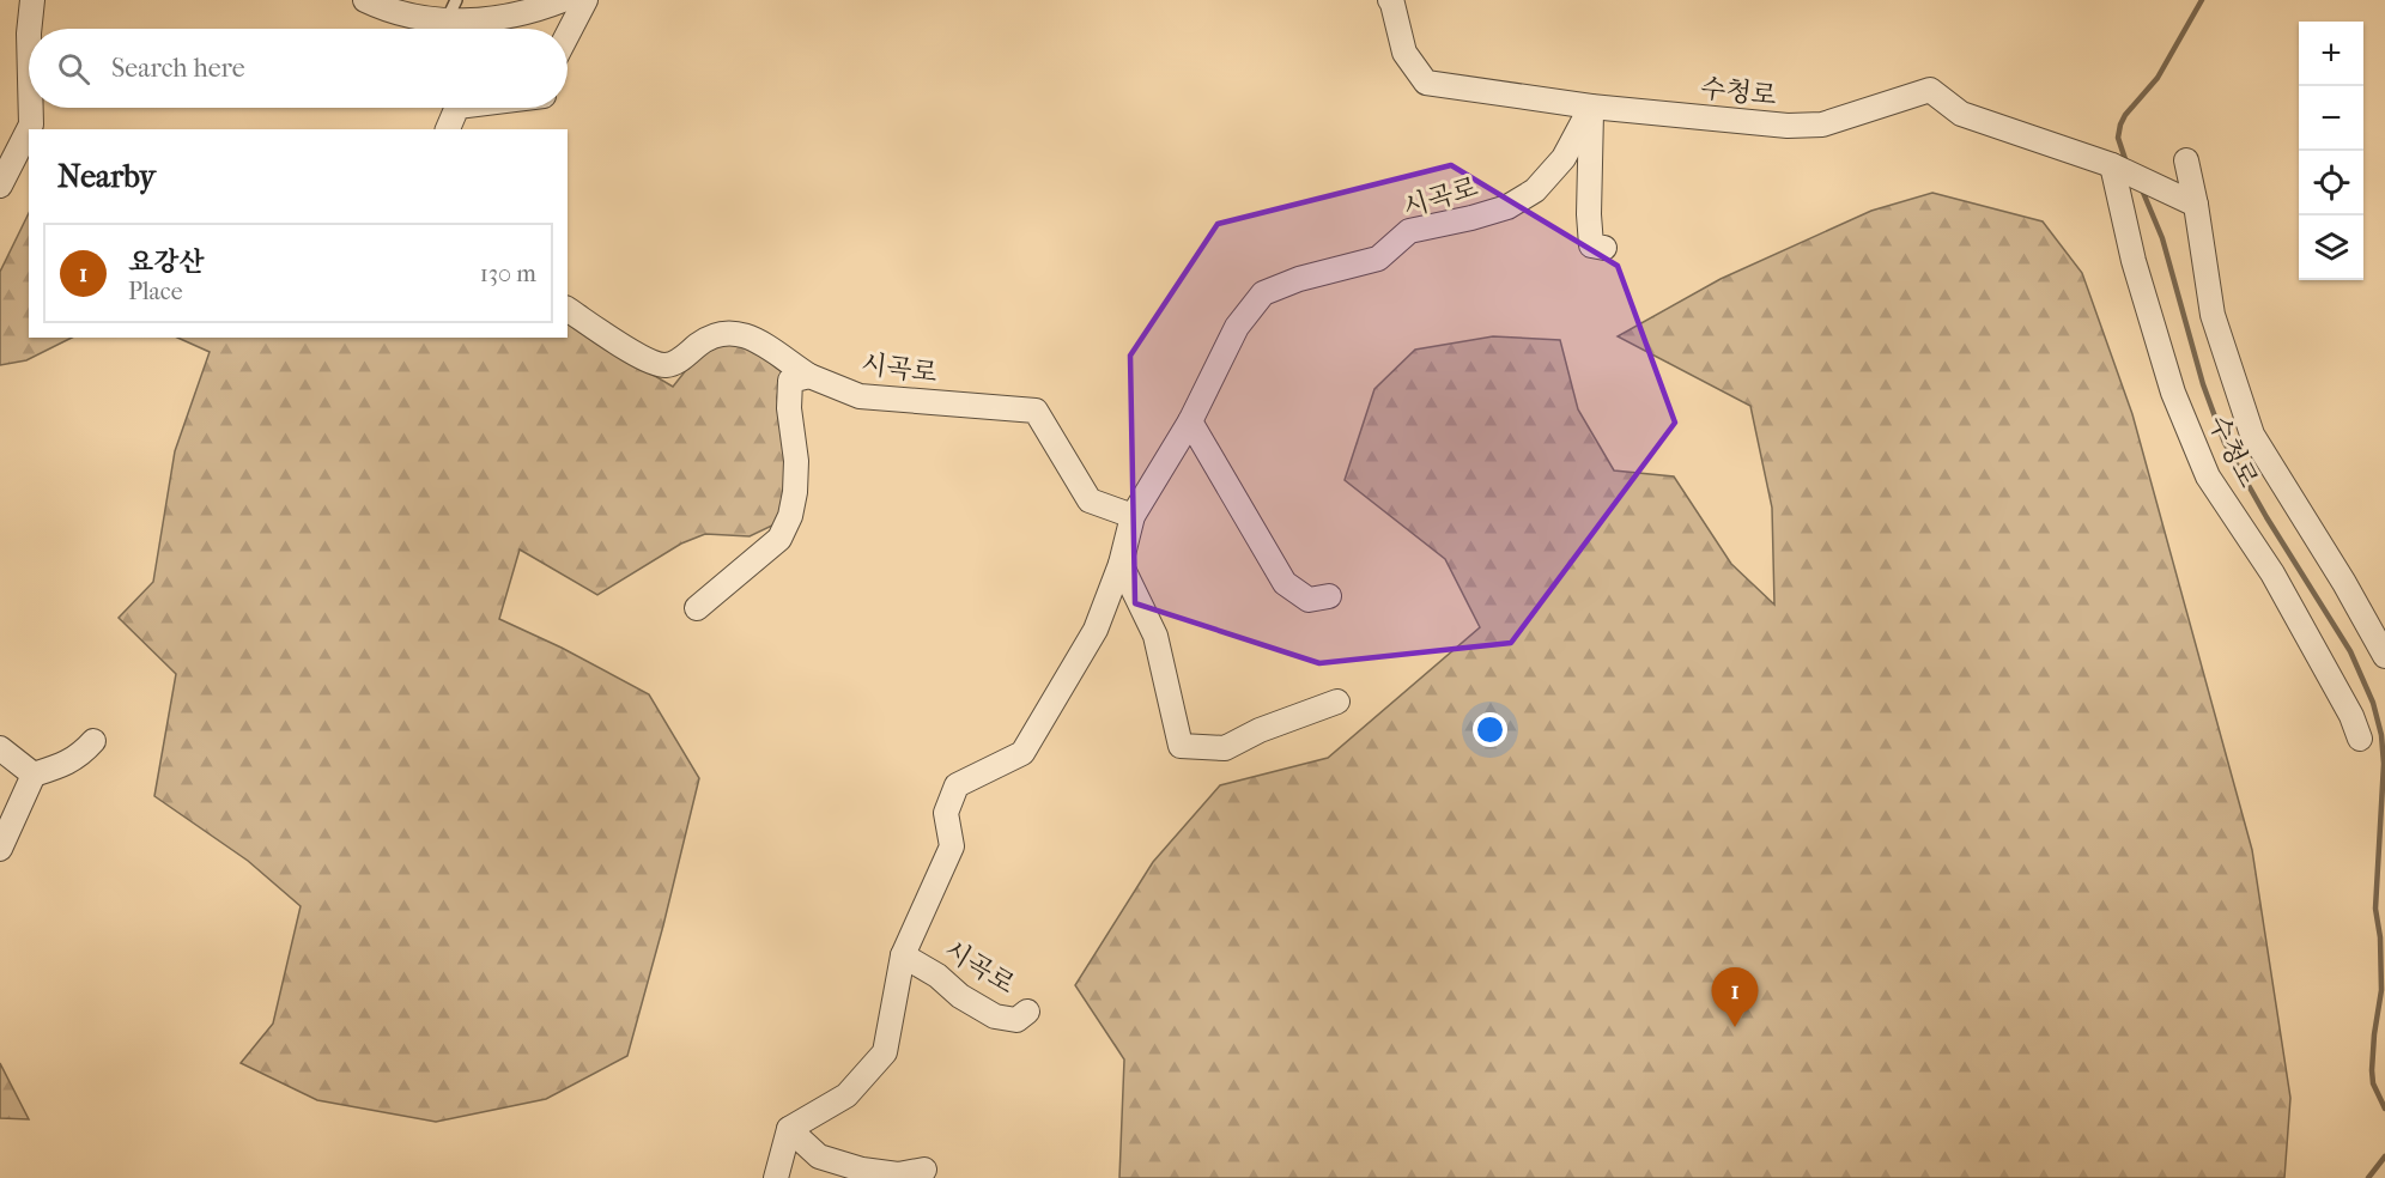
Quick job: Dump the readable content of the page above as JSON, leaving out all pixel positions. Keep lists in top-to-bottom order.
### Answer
{
  "streets": {
    "street": ["수청로", "시곡로"]
  },
  "crossings": [
    ["수청로", "시곡로"]
  ],
  "page": {
    "map_buttons": ["+", "−"],
    "search": "Search here",
    "heading": "Nearby",
    "list": [
      {
        "mark": "1",
        "name": "요강산",
        "note": "Place",
        "value": "130 m"
      }
    ],
    "pins": "1"
  }
}
